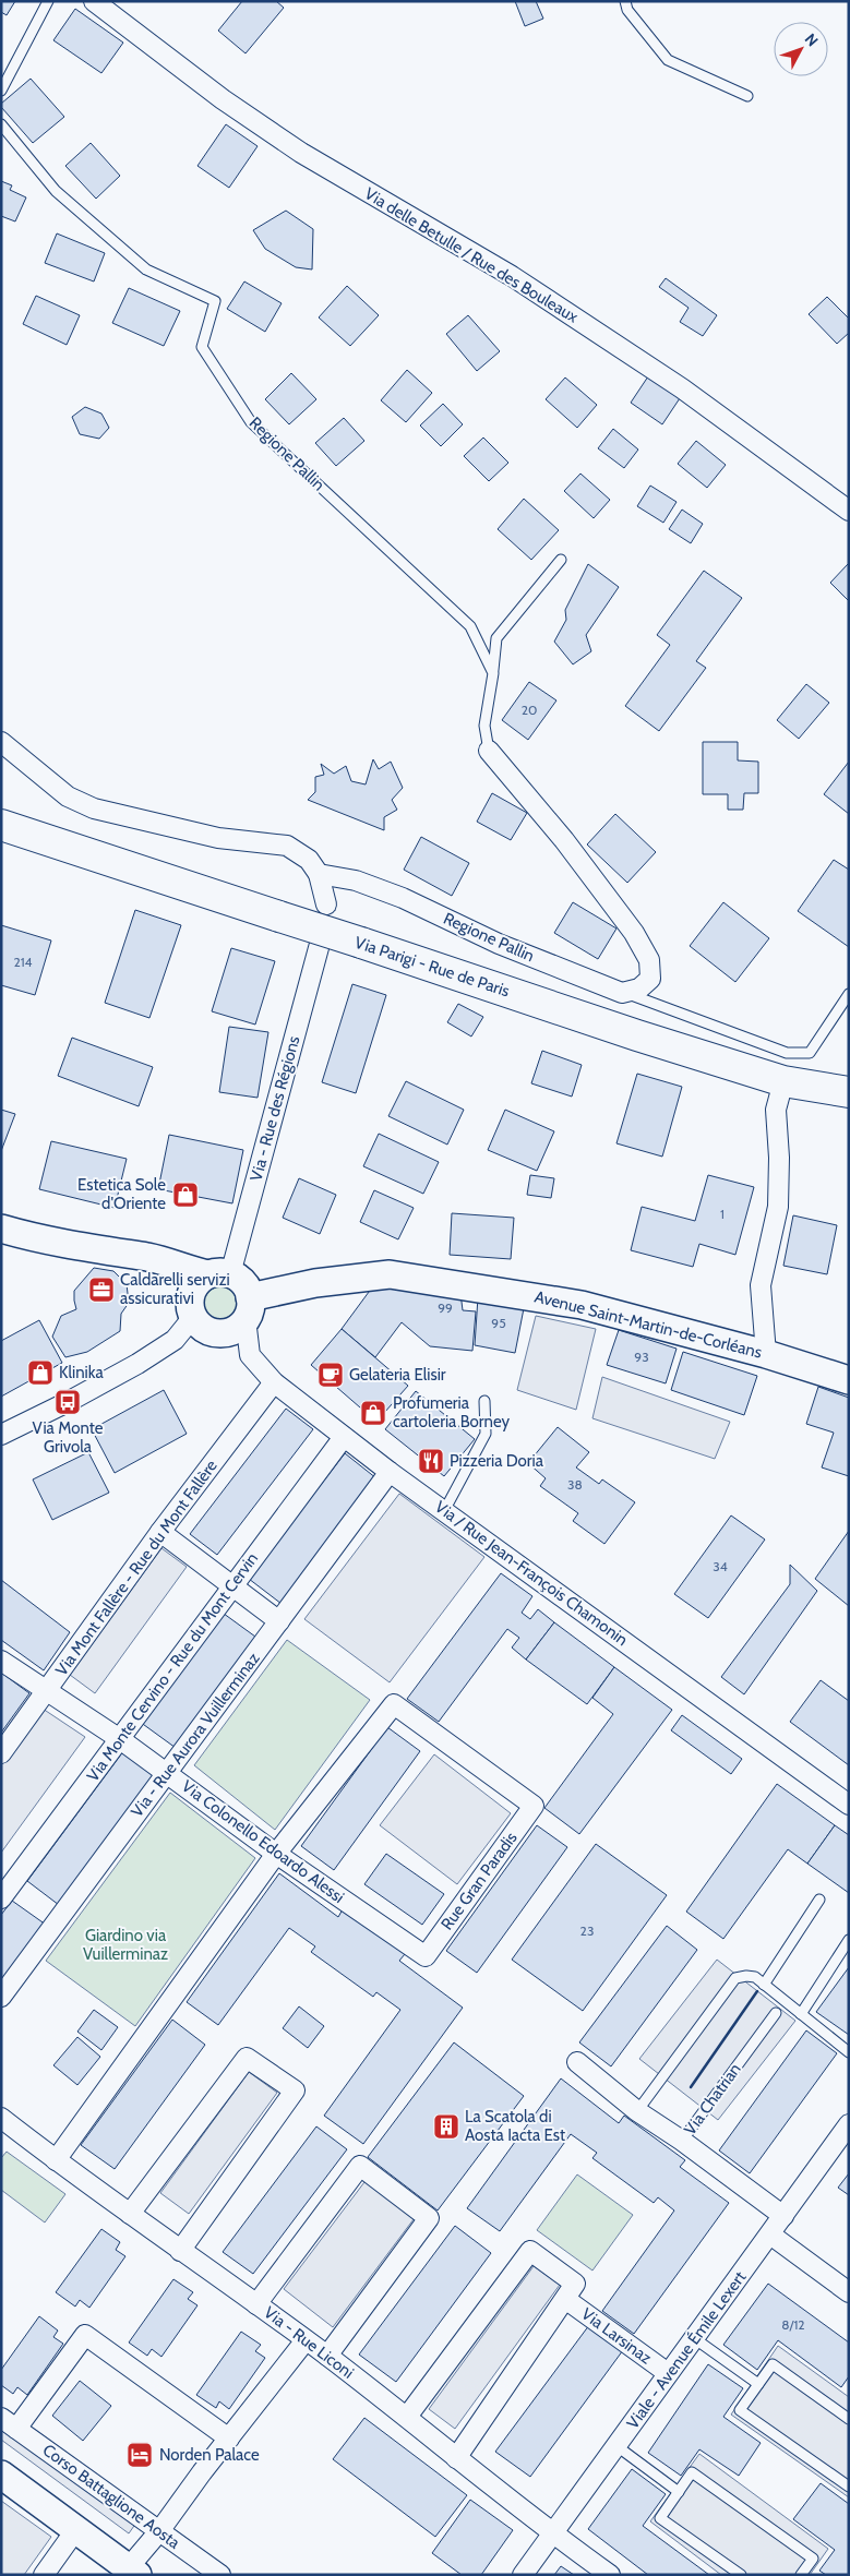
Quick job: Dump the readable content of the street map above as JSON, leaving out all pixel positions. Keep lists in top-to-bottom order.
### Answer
{
  "streets": {
    "main road": ["Via Parigi - Rue de Paris"],
    "street": [
      "Via delle Betulle / Rue des Bouleaux",
      "Regione Pallin",
      "Via - Rue des Régions",
      "Avenue Saint-Martin-de-Corléans",
      "Via Mont Fallère - Rue du Mont Fallère",
      "Via / Rue Jean-François Chamonin",
      "Via Monte Cervino - Rue du Mont Cervin",
      "Via - Rue Aurora Vuillerminaz",
      "Via Colonello Edoardo Alessi",
      "Rue Gran Paradis",
      "Via Chatrian",
      "Via Larsinaz",
      "Via - Rue Liconi",
      "Viale - Avenue Émile Lexert",
      "Corso Battaglione Aosta"
    ]
  },
  "crossings": [
    ["Via - Rue des Régions", "Avenue Saint-Martin-de-Corléans"],
    ["Via - Rue des Régions", "Via / Rue Jean-François Chamonin"],
    ["Avenue Saint-Martin-de-Corléans", "Via / Rue Jean-François Chamonin"],
    ["Via Mont Fallère - Rue du Mont Fallère", "Via / Rue Jean-François Chamonin"],
    ["Via Mont Fallère - Rue du Mont Fallère", "Via Colonello Edoardo Alessi"],
    ["Via / Rue Jean-François Chamonin", "Via Monte Cervino - Rue du Mont Cervin"],
    ["Via / Rue Jean-François Chamonin", "Via - Rue Aurora Vuillerminaz"],
    ["Via Monte Cervino - Rue du Mont Cervin", "Via Colonello Edoardo Alessi"],
    ["Via - Rue Aurora Vuillerminaz", "Via Colonello Edoardo Alessi"],
    ["Via Colonello Edoardo Alessi", "Rue Gran Paradis"],
    ["Via Larsinaz", "Viale - Avenue Émile Lexert"],
    ["Via - Rue Liconi", "Viale - Avenue Émile Lexert"]
  ],
  "parks": ["Giardino via Vuillerminaz"],
  "places": {
    "shop": ["Estetica Sole d'Oriente", "Klinika", "Profumeria cartoleria Borney"],
    "office": ["Caldarelli servizi assicurativi"],
    "cafe": ["Gelateria Elisir"],
    "bus stop": ["Via Monte Grivola"],
    "restaurant": ["Pizzeria Doria"],
    "building": ["La Scatola di Aosta Iacta Est"],
    "hotel": ["Norden Palace"]
  },
  "house_numbers": [
    "20",
    "214",
    "1",
    "99",
    "95",
    "93",
    "38",
    "34",
    "23",
    "8/12"
  ],
  "north": "top right"
}
